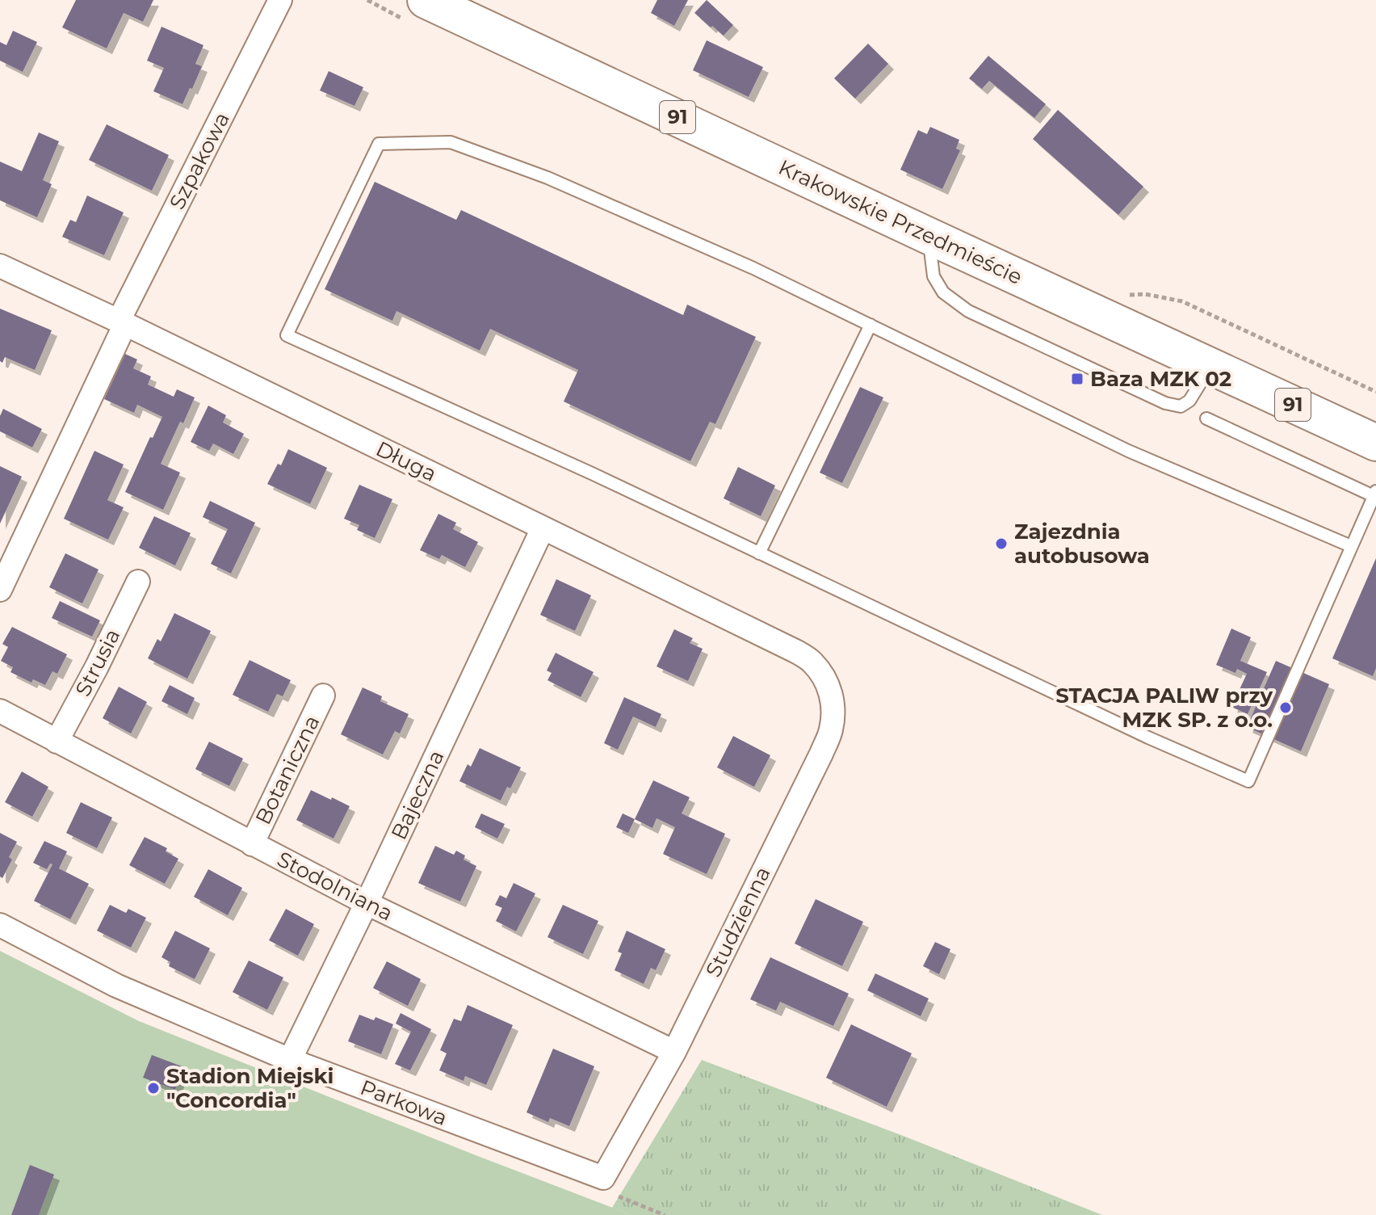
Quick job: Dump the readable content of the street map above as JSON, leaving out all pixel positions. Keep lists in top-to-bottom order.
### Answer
{
  "streets": {
    "main road": ["91", "Krakowskie Przedmieście"],
    "street": [
      "Szpakowa",
      "Długa",
      "Strusia",
      "Botaniczna",
      "Bajeczna",
      "Stodolniana",
      "Studzienna",
      "Parkowa"
    ]
  },
  "crossings": [
    ["Szpakowa", "Długa"],
    ["Długa", "Bajeczna"],
    ["Długa", "Studzienna"],
    ["Strusia", "Stodolniana"],
    ["Botaniczna", "Stodolniana"],
    ["Bajeczna", "Stodolniana"],
    ["Bajeczna", "Parkowa"],
    ["Stodolniana", "Studzienna"],
    ["Studzienna", "Parkowa"]
  ],
  "places": {
    "transit": ["Baza MZK 02"],
    "other": ["Zajezdnia autobusowa", "STACJA PALIW przy MZK SP. z o.o.", "Stadion Miejski \"Concordia\""]
  }
}
